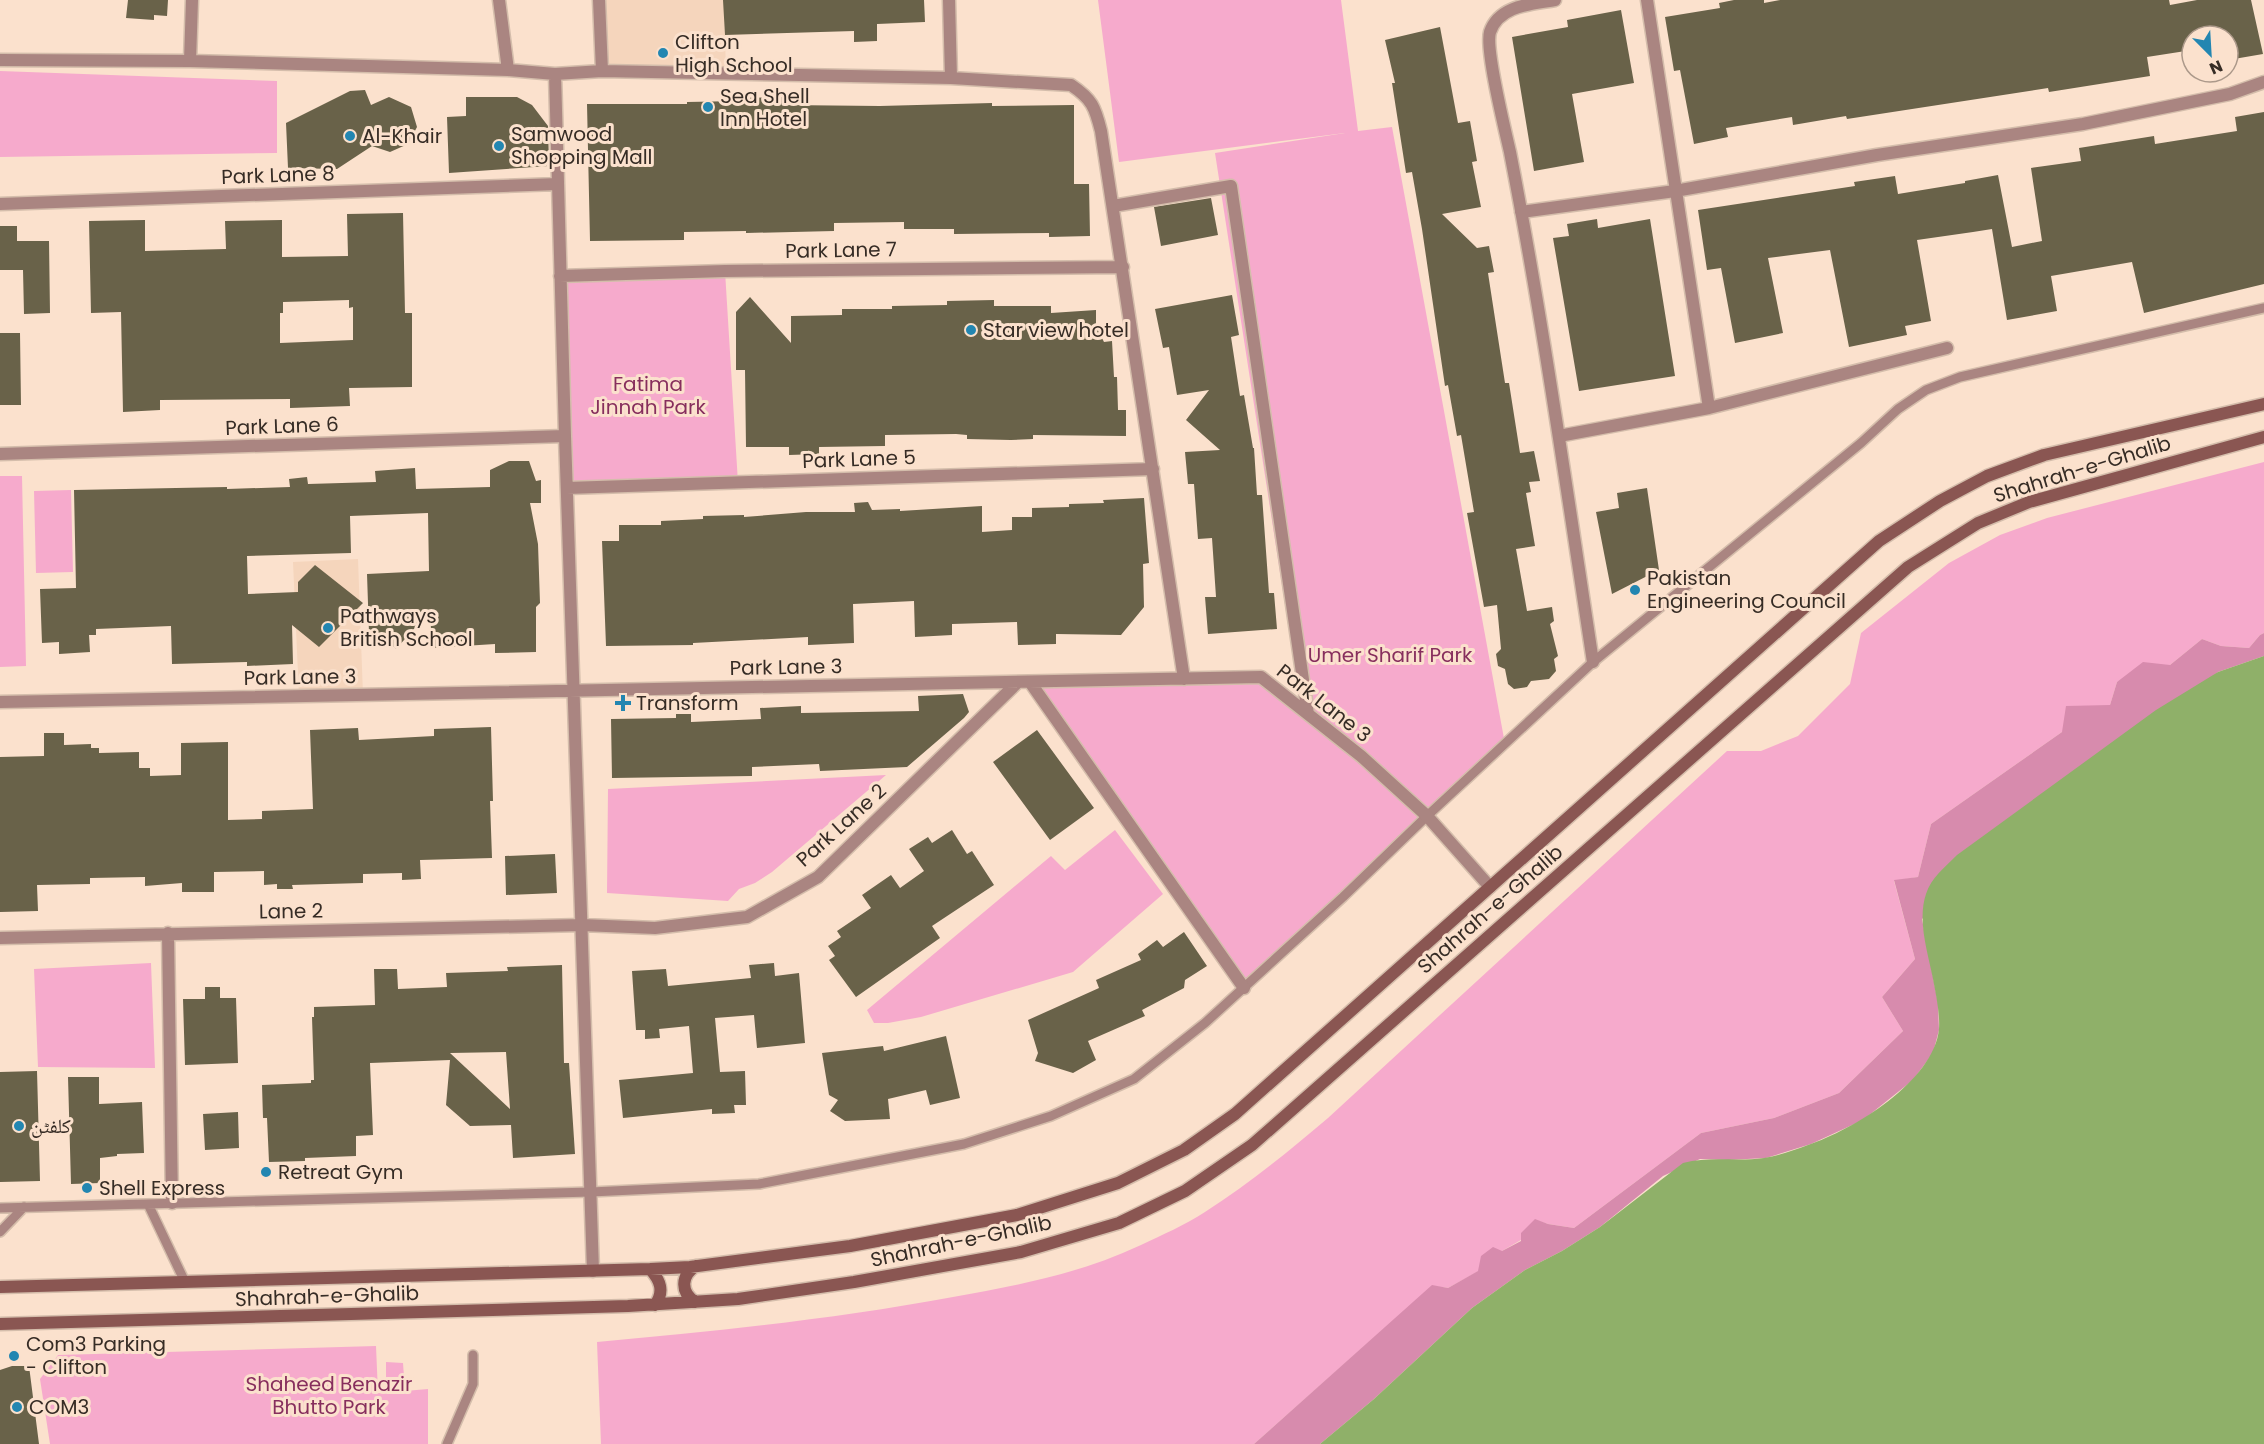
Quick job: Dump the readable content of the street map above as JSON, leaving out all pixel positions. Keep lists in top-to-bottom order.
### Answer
{
  "streets": {
    "main road": ["Shahrah-e-Ghalib"],
    "street": [
      "Park Lane 8",
      "Park Lane 7",
      "Park Lane 6",
      "Park Lane 5",
      "Park Lane 3",
      "Park Lane 2",
      "Lane 2"
    ]
  },
  "crossings": [
    ["Shahrah-e-Ghalib", "Park Lane 3"],
    ["Park Lane 3", "Park Lane 2"],
    ["Park Lane 2", "Lane 2"]
  ],
  "parks": ["Fatima Jinnah Park", "Umer Sharif Park", "Shaheed Benazir Bhutto Park"],
  "places": {
    "other": [
      "Clifton High School",
      "Sea Shell Inn Hotel",
      "Al-Khair",
      "Samwood Shopping Mall",
      "Star view hotel",
      "Pakistan Engineering Council",
      "Pathways British School",
      "کلفٹن",
      "Retreat Gym",
      "Shell Express",
      "Com3 Parking - Clifton",
      "COM3"
    ],
    "health": ["Transform"]
  },
  "north": "bottom right"
}
